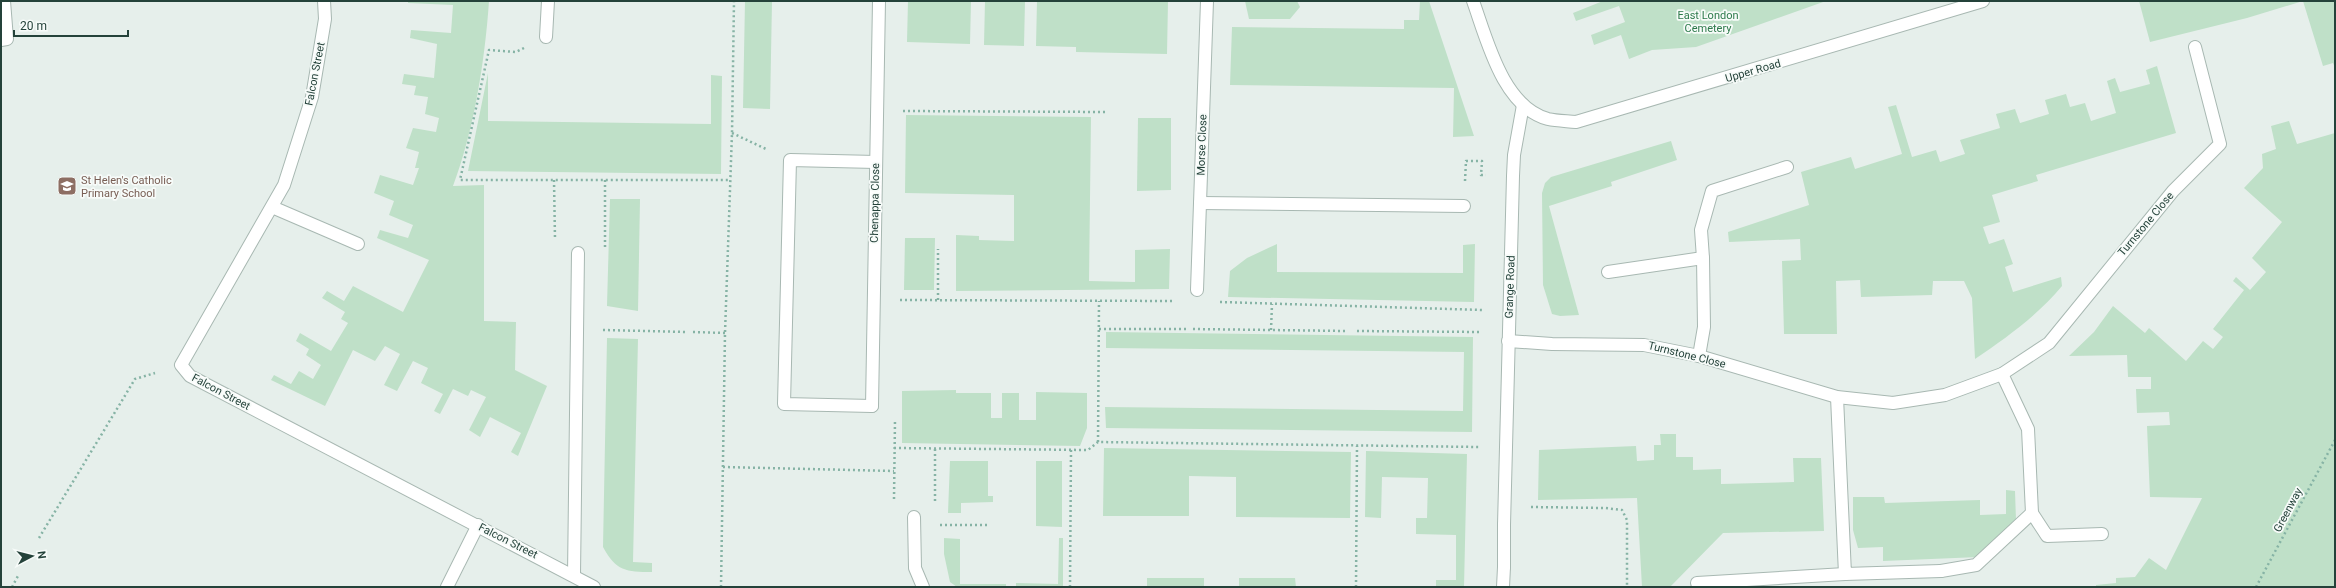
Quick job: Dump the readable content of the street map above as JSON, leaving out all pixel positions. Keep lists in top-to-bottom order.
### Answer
{
  "streets": {
    "street": [
      "Upper Road",
      "Falcon Street",
      "Morse Close",
      "Chenappa Close",
      "Turnstone Close",
      "Grange Road"
    ],
    "path": ["Greenway"]
  },
  "crossings": [
    ["Upper Road", "Grange Road"],
    ["Turnstone Close", "Grange Road"]
  ],
  "parks": ["East London Cemetery"],
  "places": {
    "school or university": ["St Helen's Catholic Primary School"]
  },
  "scale_bar": "20 m",
  "north": "right"
}
